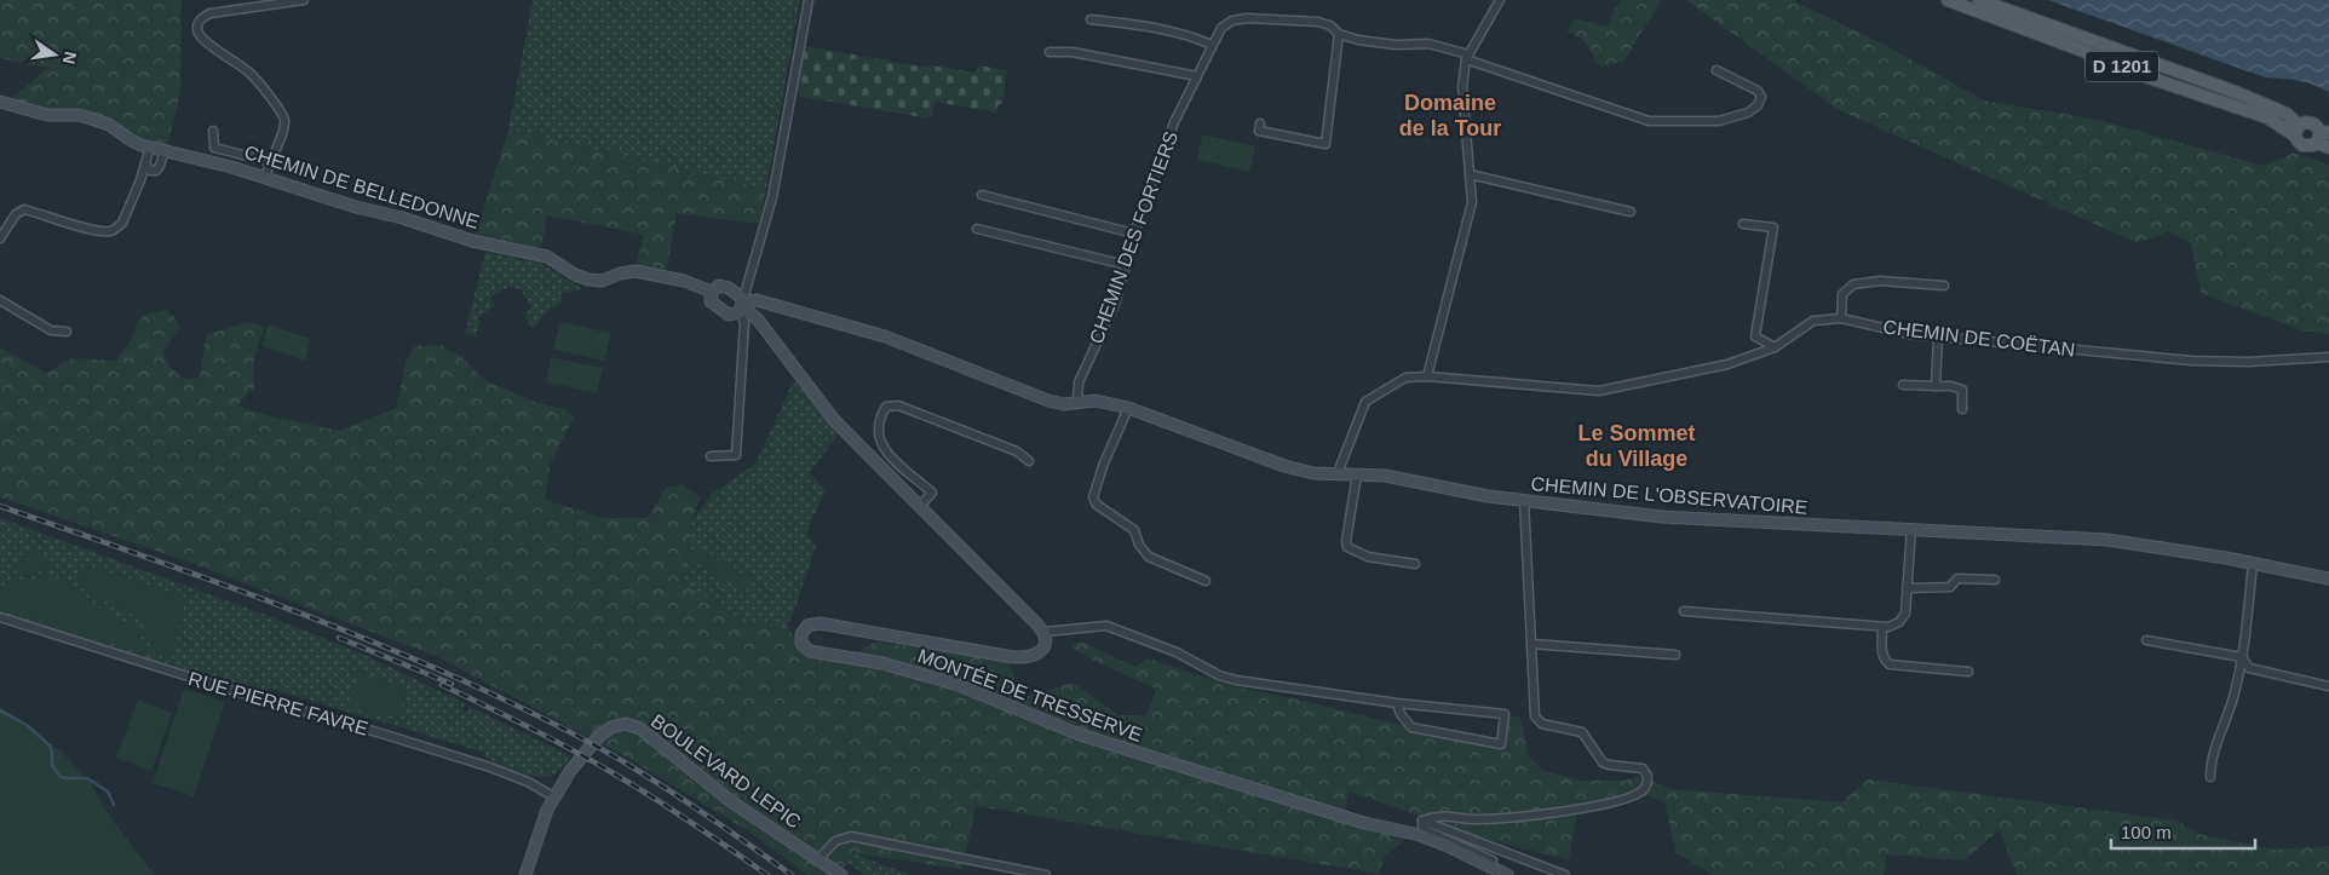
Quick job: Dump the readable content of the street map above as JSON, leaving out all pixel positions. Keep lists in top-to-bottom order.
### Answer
{
  "streets": {
    "main road": ["D 1201"],
    "street": [
      "CHEMIN DE BELLEDONNE",
      "CHEMIN DES FORTIERS",
      "CHEMIN DE COËTAN",
      "CHEMIN DE L'OBSERVATOIRE",
      "MONTÉE DE TRESSERVE",
      "RUE PIERRE FAVRE",
      "BOULEVARD LEPIC"
    ]
  },
  "crossings": [
    ["CHEMIN DES FORTIERS", "CHEMIN DE L'OBSERVATOIRE"],
    ["CHEMIN DE COËTAN", "CHEMIN DE L'OBSERVATOIRE"],
    ["RUE PIERRE FAVRE", "BOULEVARD LEPIC"]
  ],
  "districts": ["Domaine de la Tour", "Le Sommet du Village"],
  "scale_bar": "100 m",
  "north": "right"
}
